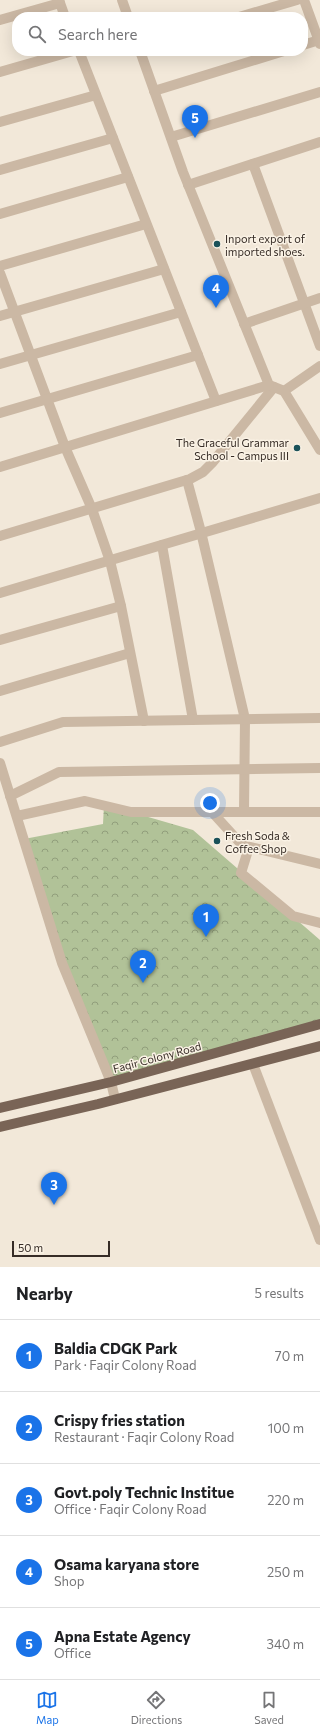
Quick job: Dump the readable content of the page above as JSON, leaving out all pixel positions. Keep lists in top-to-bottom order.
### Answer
{
  "streets": {
    "main road": ["Faqir Colony Road"]
  },
  "places": ["Inport export of imported shoes.", "The Graceful Grammar School - Campus III", "Fresh Soda & Coffee Shop"],
  "scale_bar": "50 m",
  "page": {
    "search": "Search here",
    "pins": [
      "5",
      "4",
      "1",
      "2",
      "3"
    ],
    "scale": "50 m",
    "heading": ["Nearby", "5 results"],
    "list": [
      {
        "mark": "1",
        "name": "Baldia CDGK Park",
        "note": "Park · Faqir Colony Road",
        "value": "70 m"
      },
      {
        "mark": "2",
        "name": "Crispy fries station",
        "note": "Restaurant · Faqir Colony Road",
        "value": "100 m"
      },
      {
        "mark": "3",
        "name": "Govt.poly Technic Institue",
        "note": "Office · Faqir Colony Road",
        "value": "220 m"
      },
      {
        "mark": "4",
        "name": "Osama karyana store",
        "note": "Shop",
        "value": "250 m"
      },
      {
        "mark": "5",
        "name": "Apna Estate Agency",
        "note": "Office",
        "value": "340 m"
      }
    ],
    "nav": ["Map", "Directions", "Saved"]
  }
}
